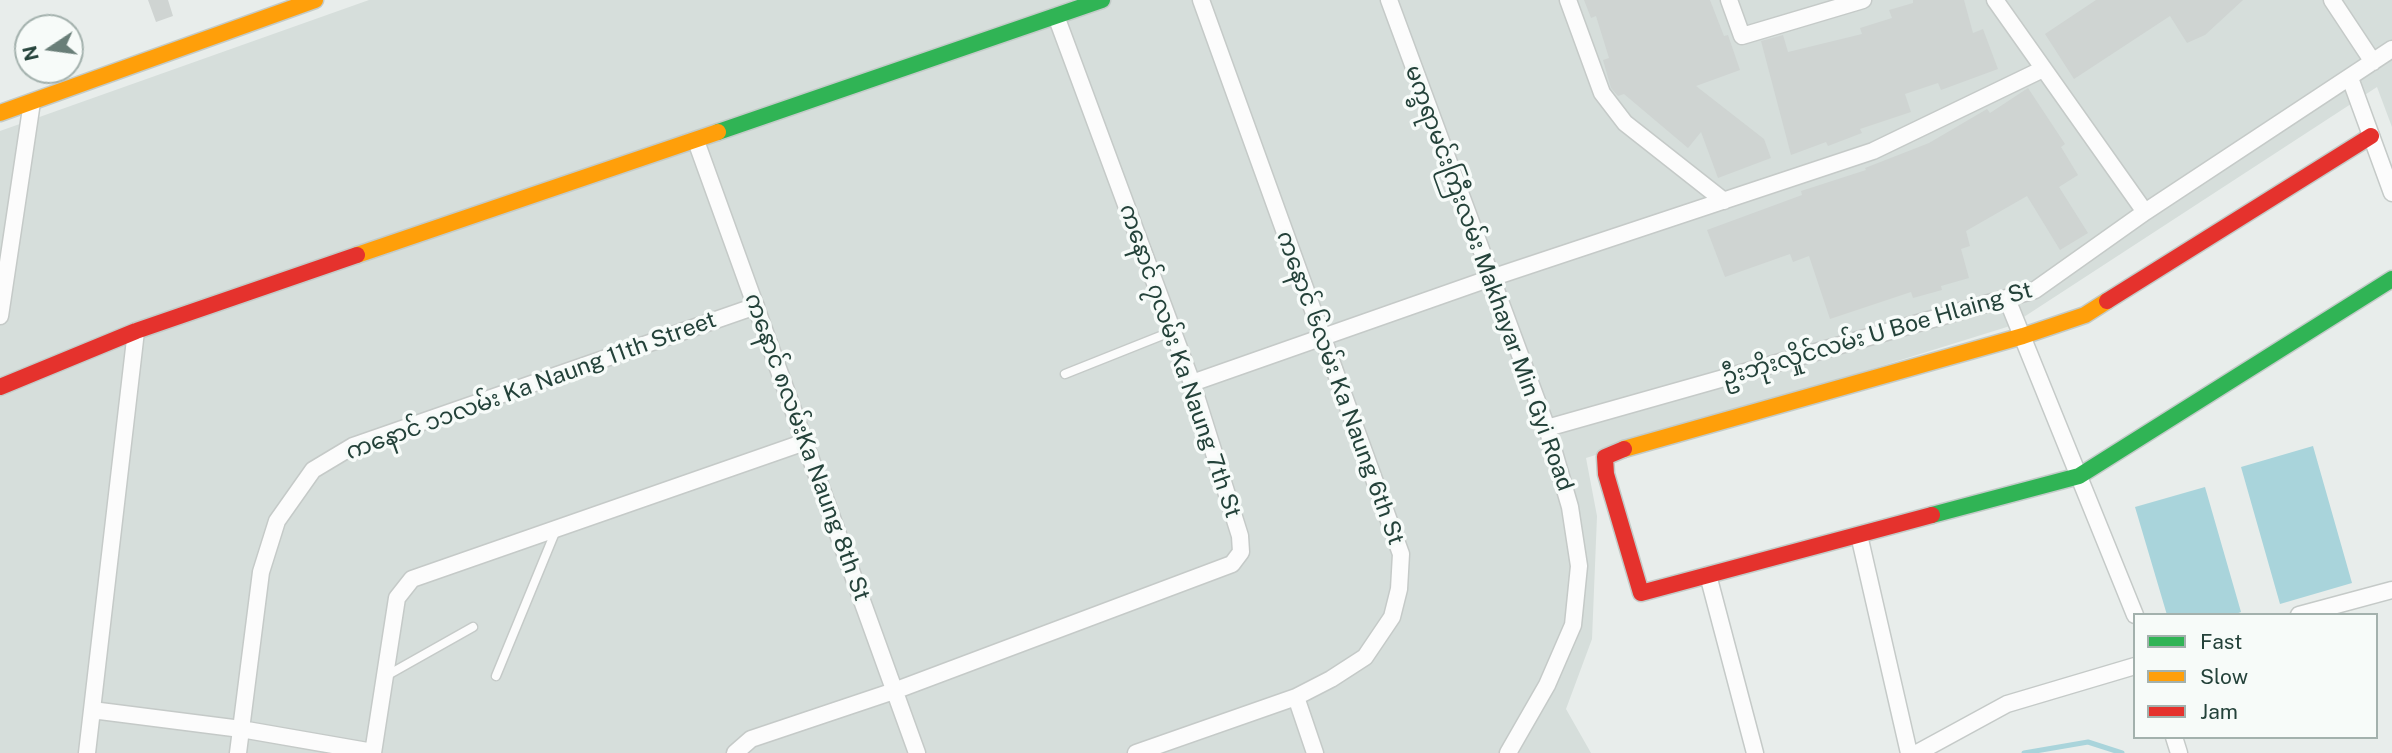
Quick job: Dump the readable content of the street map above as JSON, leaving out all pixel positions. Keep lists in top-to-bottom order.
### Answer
{
  "streets": {
    "street": [
      "မက္ခရာမင်းကြီးလမ်း Makhayar Min Gyi Road",
      "ဦးဘိုးလှိုင်လမ်း U Boe Hlaing St",
      "ကနောင် ၇လမ်း Ka Naung 7th St",
      "ကနောင် ၁၁လမ်း Ka Naung 11th Street",
      "ကနောင် ၆လမ်း Ka Naung 6th St",
      "ကနောင် ၈လမ်းKa Naung 8th St"
    ]
  },
  "crossings": [
    ["မက္ခရာမင်းကြီးလမ်း Makhayar Min Gyi Road", "ဦးဘိုးလှိုင်လမ်း U Boe Hlaing St"],
    ["ကနောင် ၇လမ်း Ka Naung 7th St", "ကနောင် ၈လမ်းKa Naung 8th St"],
    ["ကနောင် ၁၁လမ်း Ka Naung 11th Street", "ကနောင် ၈လမ်းKa Naung 8th St"]
  ],
  "legend": ["Fast", "Slow", "Jam"],
  "north": "left"
}
